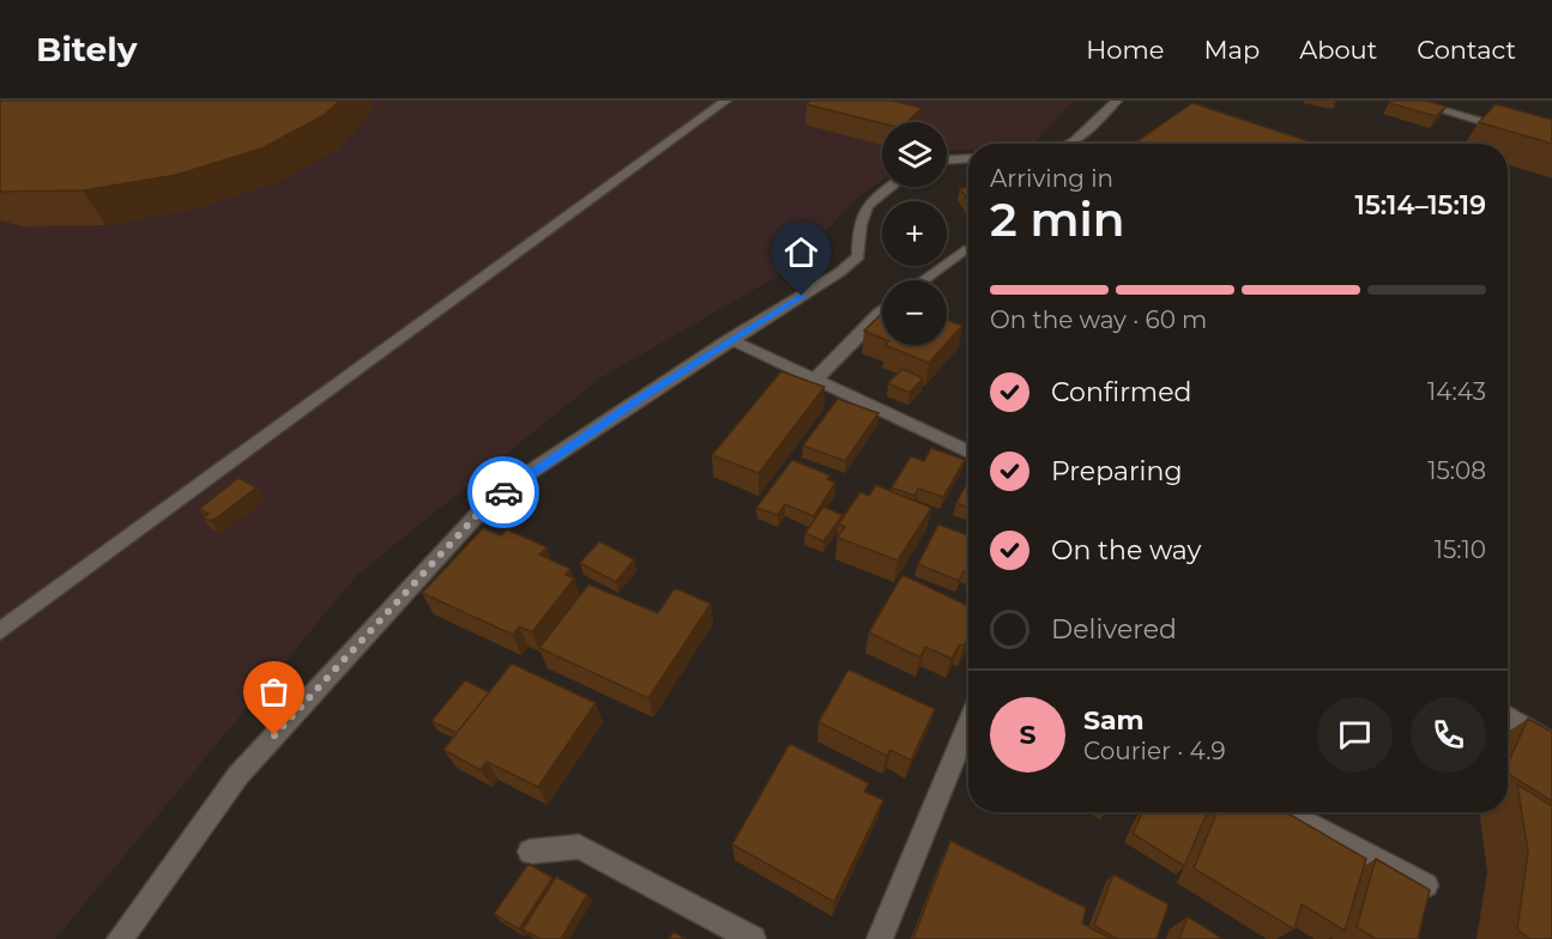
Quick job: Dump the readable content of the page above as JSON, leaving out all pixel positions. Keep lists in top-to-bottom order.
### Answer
{
  "page": {
    "header": "Bitely",
    "nav": [
      "Home",
      "Map",
      "About",
      "Contact"
    ],
    "map_buttons": ["+", "−"],
    "heading": ["2 min", "Arriving in", "15:14–15:19"],
    "panel": ["Sam", "Courier · 4.9"],
    "bar": "On the way · 60 m",
    "list": [
      ["Confirmed", "14:43"],
      ["Preparing", "15:08"],
      ["On the way", "15:10"],
      "Delivered"
    ],
    "round": "S"
  }
}
